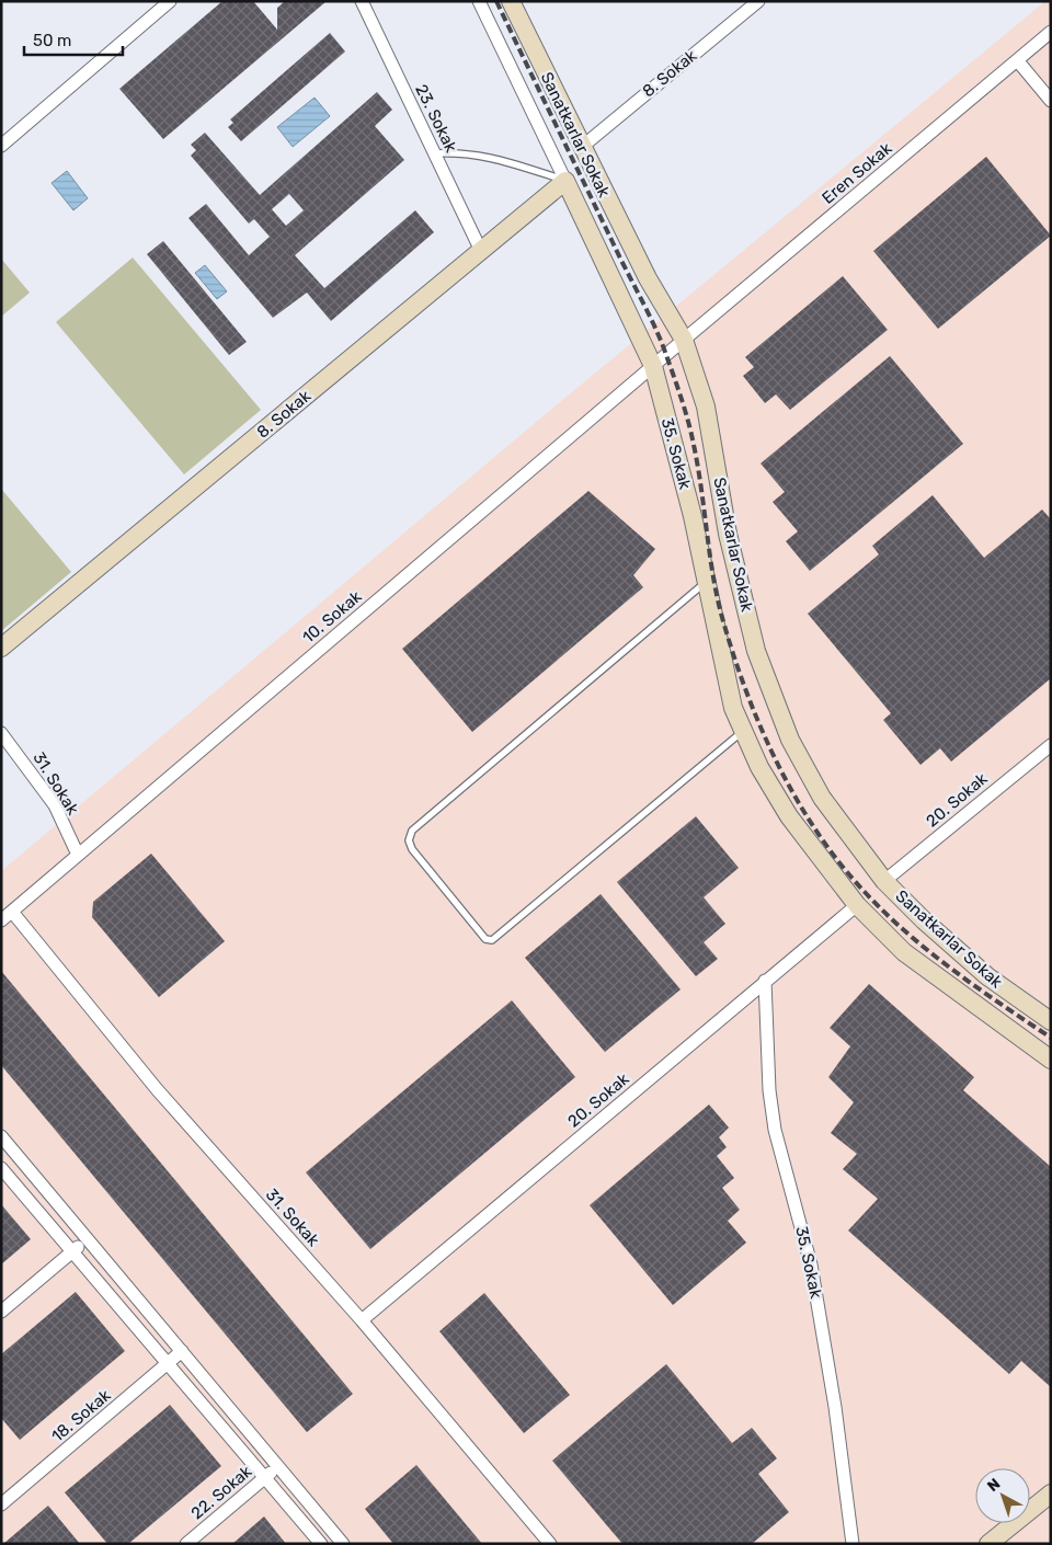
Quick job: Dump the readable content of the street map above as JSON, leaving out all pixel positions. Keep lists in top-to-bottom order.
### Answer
{
  "streets": {
    "street": [
      "8. Sokak",
      "23. Sokak",
      "Sanatkarlar Sokak",
      "Eren Sokak",
      "35. Sokak",
      "10. Sokak",
      "31. Sokak",
      "20. Sokak",
      "18. Sokak",
      "22. Sokak"
    ]
  },
  "crossings": [
    ["8. Sokak", "23. Sokak"],
    ["8. Sokak", "Sanatkarlar Sokak"],
    ["8. Sokak", "35. Sokak"],
    ["Sanatkarlar Sokak", "Eren Sokak"],
    ["Sanatkarlar Sokak", "10. Sokak"],
    ["Sanatkarlar Sokak", "20. Sokak"],
    ["Eren Sokak", "10. Sokak"],
    ["35. Sokak", "10. Sokak"],
    ["35. Sokak", "20. Sokak"],
    ["10. Sokak", "31. Sokak"],
    ["31. Sokak", "20. Sokak"]
  ],
  "scale_bar": "50 m",
  "north": "top left"
}
